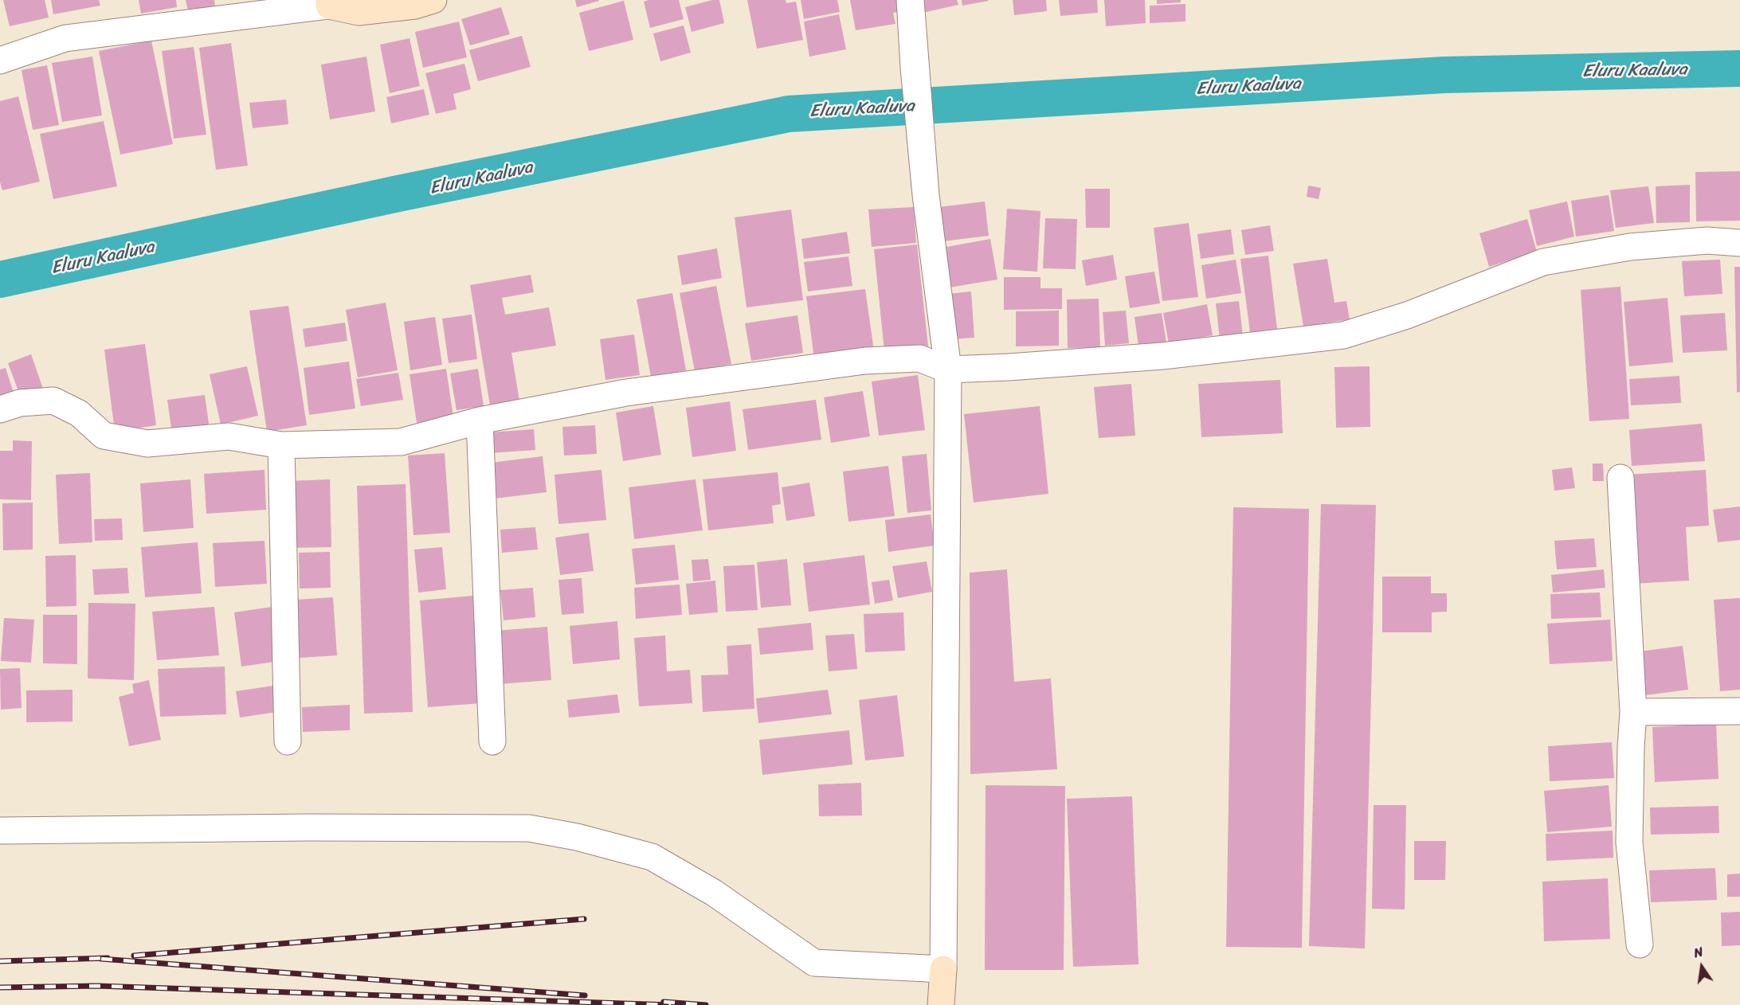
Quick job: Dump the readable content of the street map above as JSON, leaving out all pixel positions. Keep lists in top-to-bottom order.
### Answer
{
  "water": ["Eluru Kaaluva"],
  "north": "top"
}
